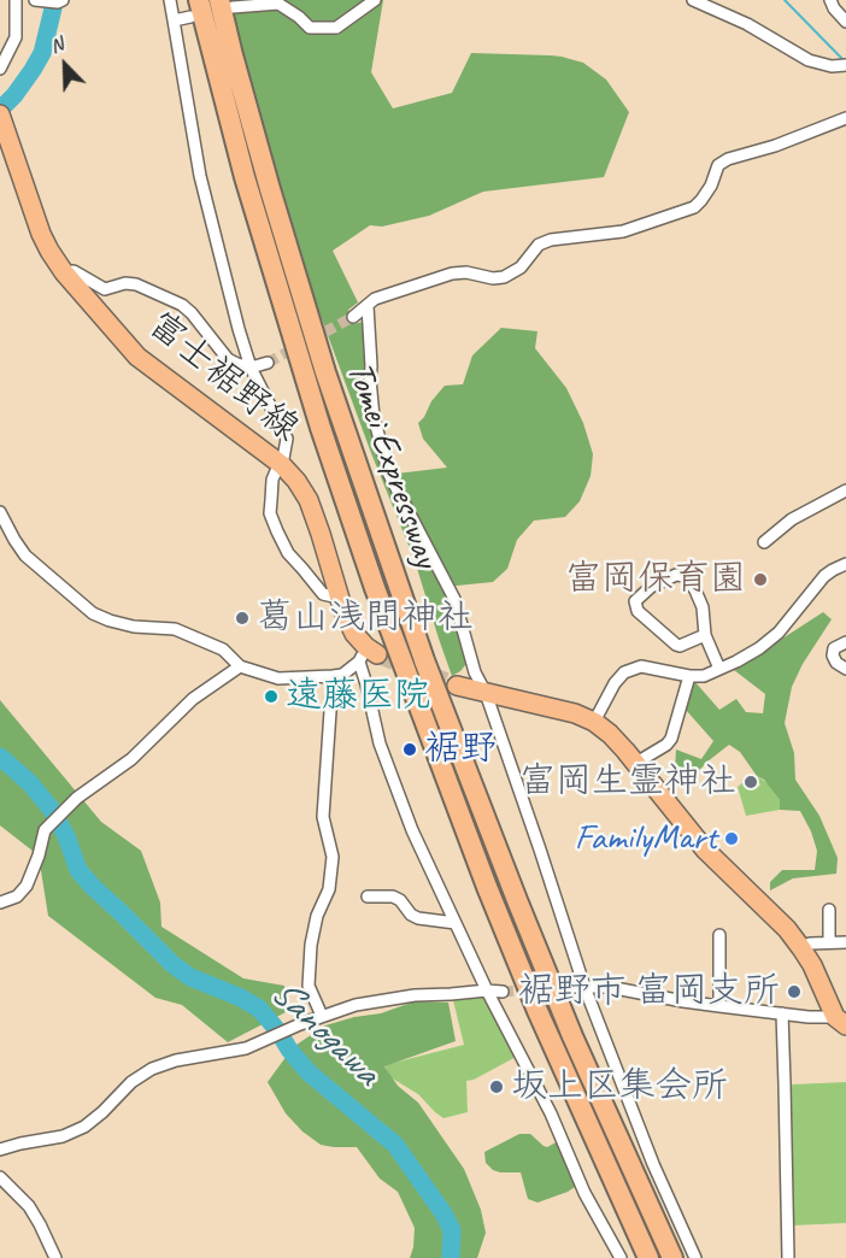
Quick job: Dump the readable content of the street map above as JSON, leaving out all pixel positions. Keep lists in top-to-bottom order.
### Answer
{
  "streets": {
    "highway": ["Tomei Expressway"],
    "main road": ["富士裾野線"]
  },
  "water": ["Sanogawa"],
  "places": [
    "富岡保育園",
    "葛山浅間神社",
    "遠藤医院",
    "裾野",
    "富岡生霊神社",
    "FamilyMart",
    "裾野市 富岡支所",
    "坂上区集会所"
  ],
  "north": "top left"
}
